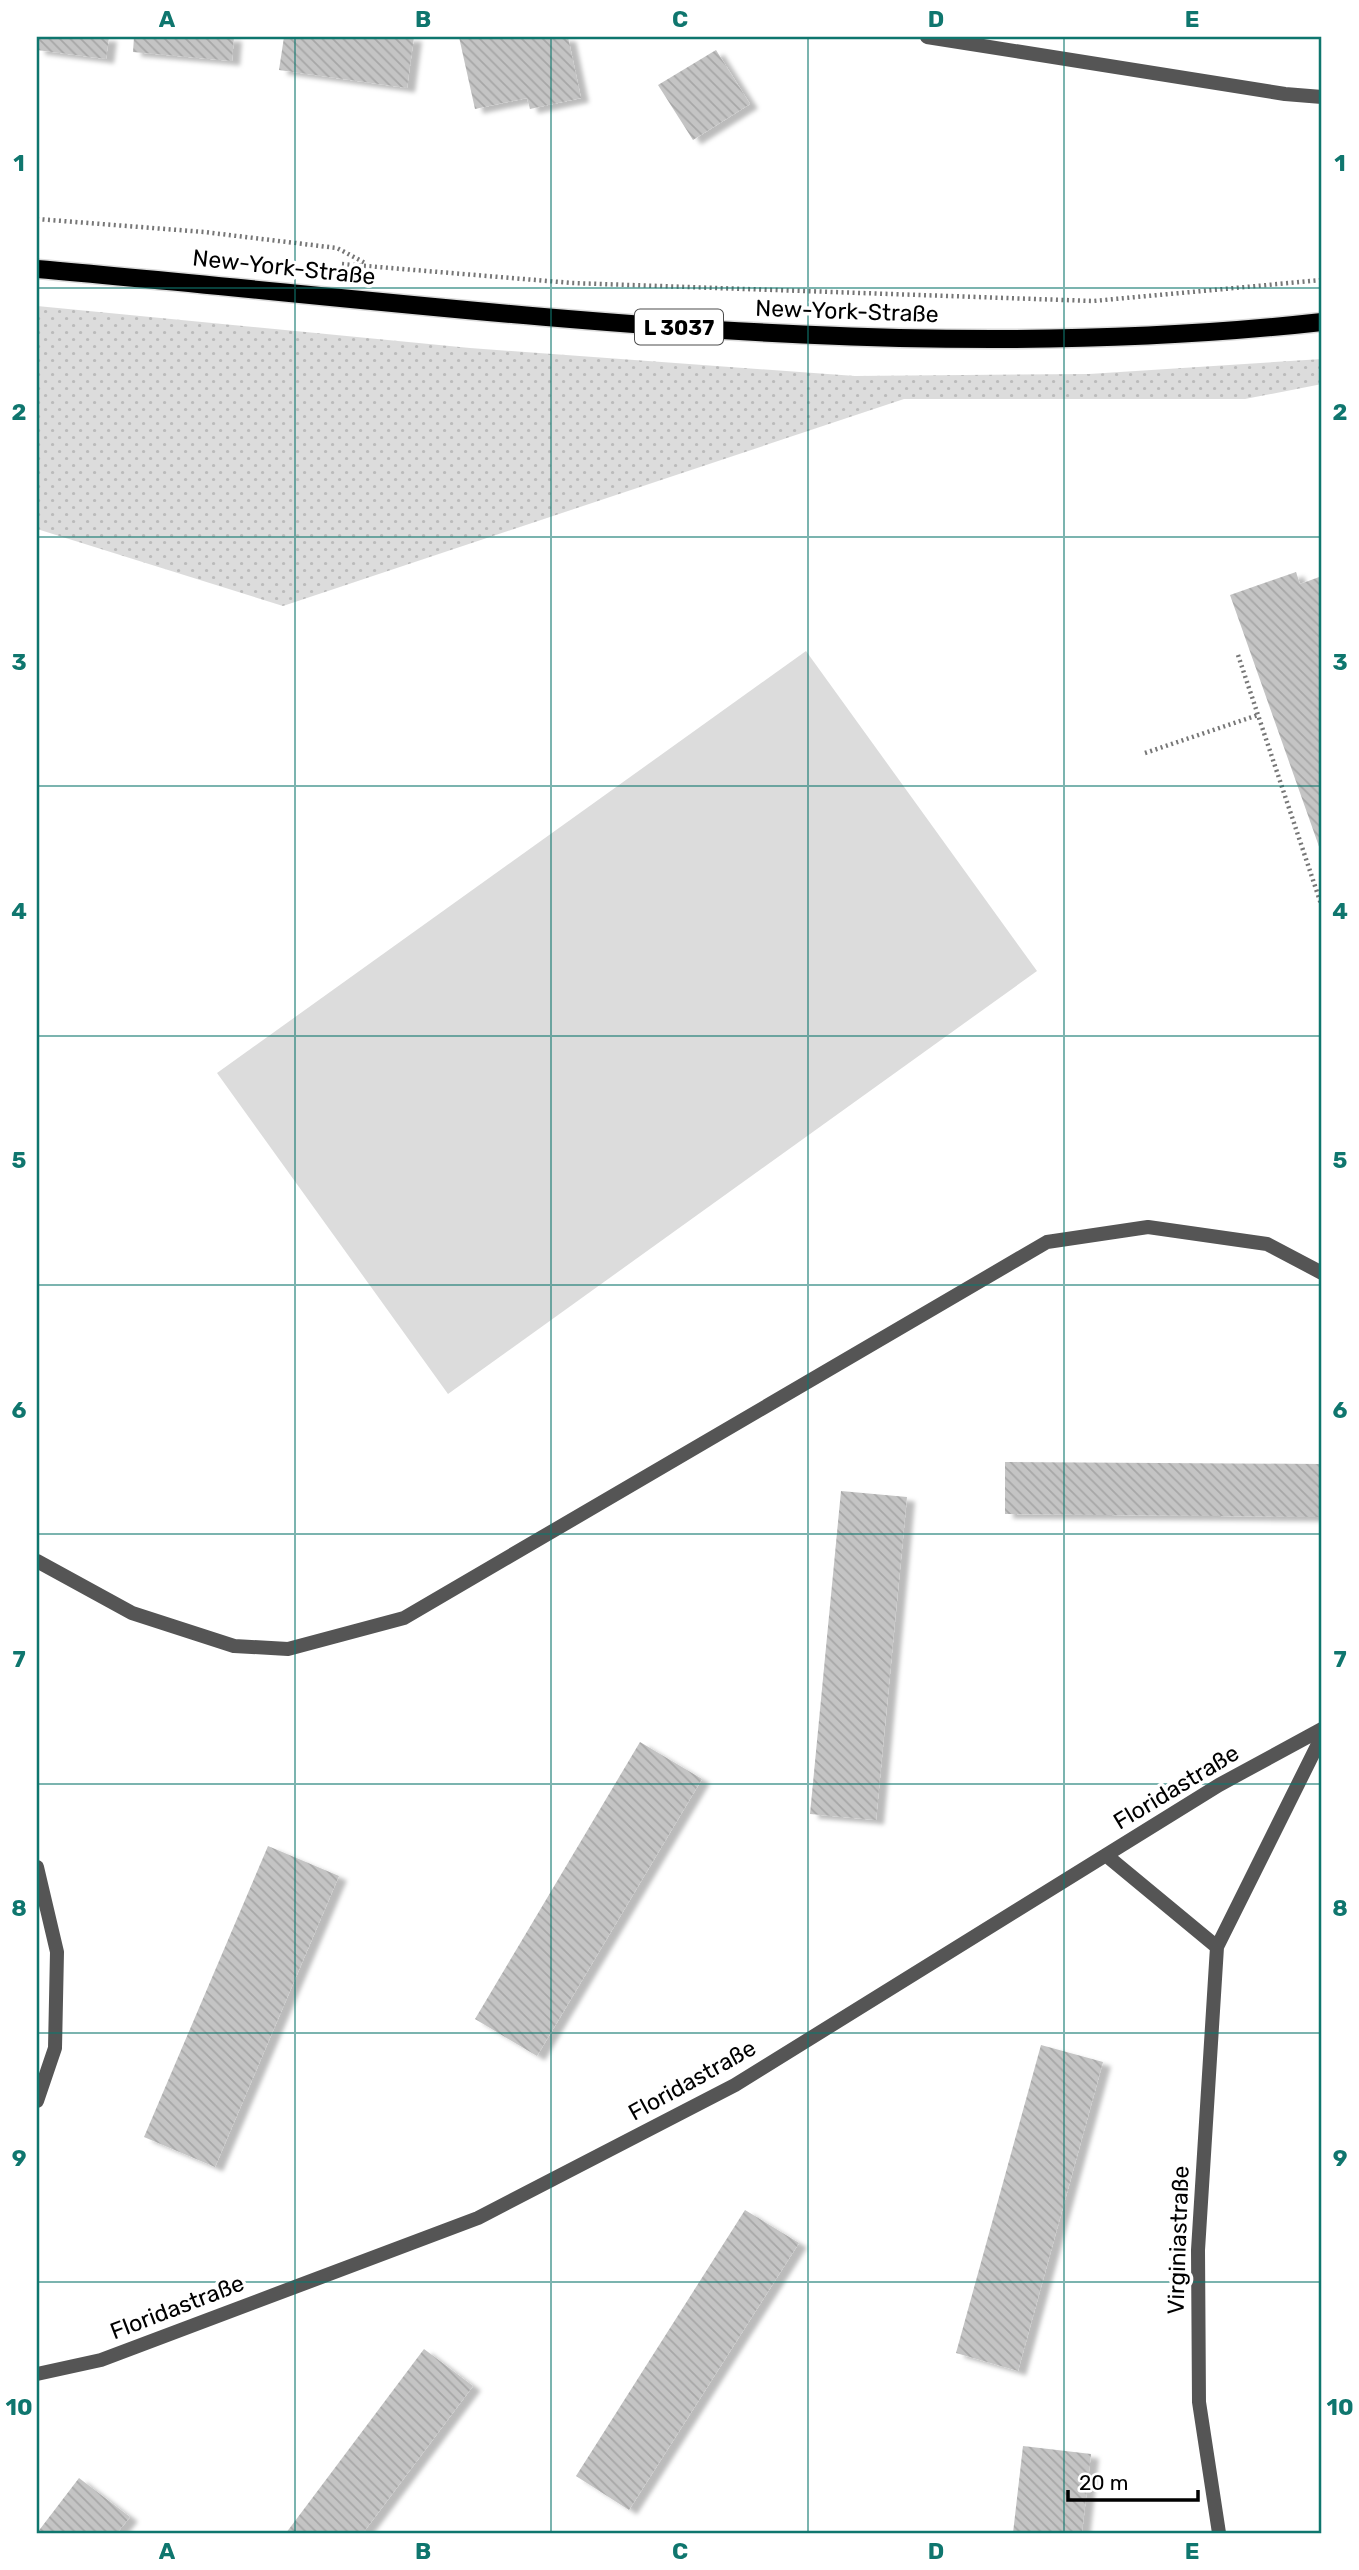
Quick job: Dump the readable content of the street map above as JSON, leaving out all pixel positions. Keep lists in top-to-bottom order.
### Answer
{
  "streets": {
    "main road": ["New-York-Straße", "L 3037"],
    "street": ["Floridastraße", "Virginiastraße"]
  },
  "scale_bar": "20 m",
  "grid": {
    "columns": [
      "A",
      "B",
      "C",
      "D",
      "E"
    ],
    "rows": [
      "1",
      "2",
      "3",
      "4",
      "5",
      "6",
      "7",
      "8",
      "9",
      "10"
    ]
  }
}
